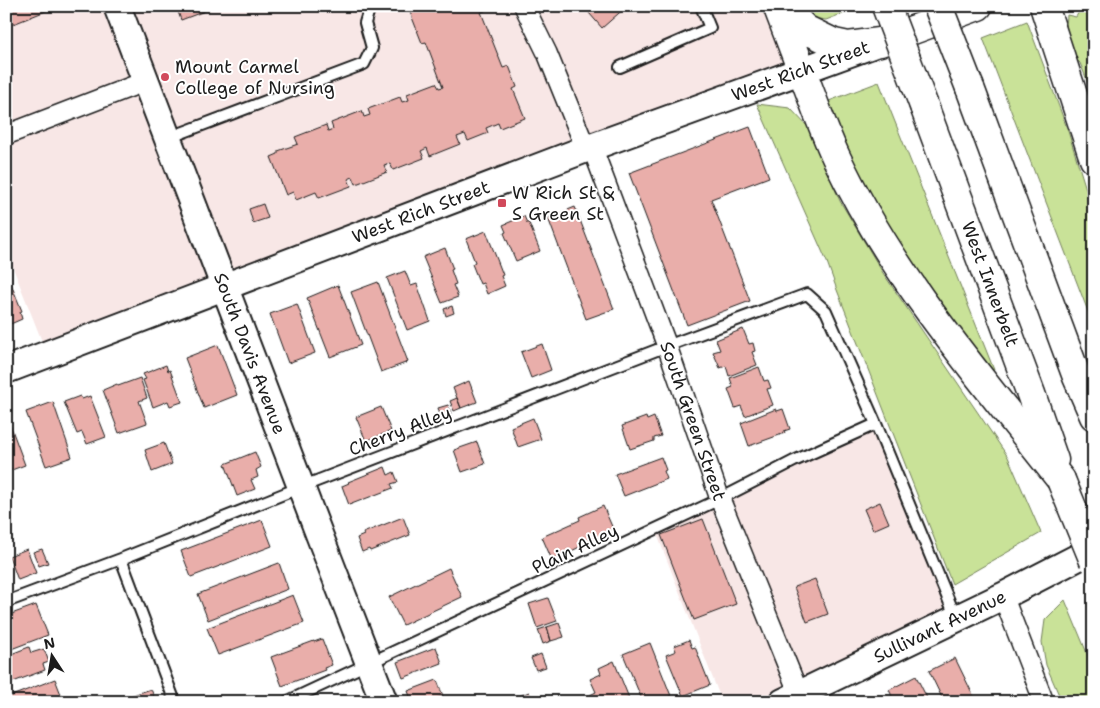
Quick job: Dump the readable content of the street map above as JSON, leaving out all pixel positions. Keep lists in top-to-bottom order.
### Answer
{
  "streets": {
    "main road": ["West Rich Street", "West Innerbelt"],
    "street": ["South Davis Avenue", "South Green Street", "Sullivant Avenue"],
    "lane": ["Cherry Alley", "Plain Alley"]
  },
  "crossings": [
    ["West Rich Street", "South Davis Avenue"],
    ["West Rich Street", "South Green Street"],
    ["South Davis Avenue", "Cherry Alley"],
    ["South Davis Avenue", "Plain Alley"],
    ["South Green Street", "Cherry Alley"],
    ["South Green Street", "Plain Alley"],
    ["South Green Street", "Sullivant Avenue"],
    ["Cherry Alley", "Plain Alley"]
  ],
  "places": {
    "other": ["Mount Carmel College of Nursing"],
    "transit": ["W Rich St & S Green St"]
  },
  "north": "top"
}
